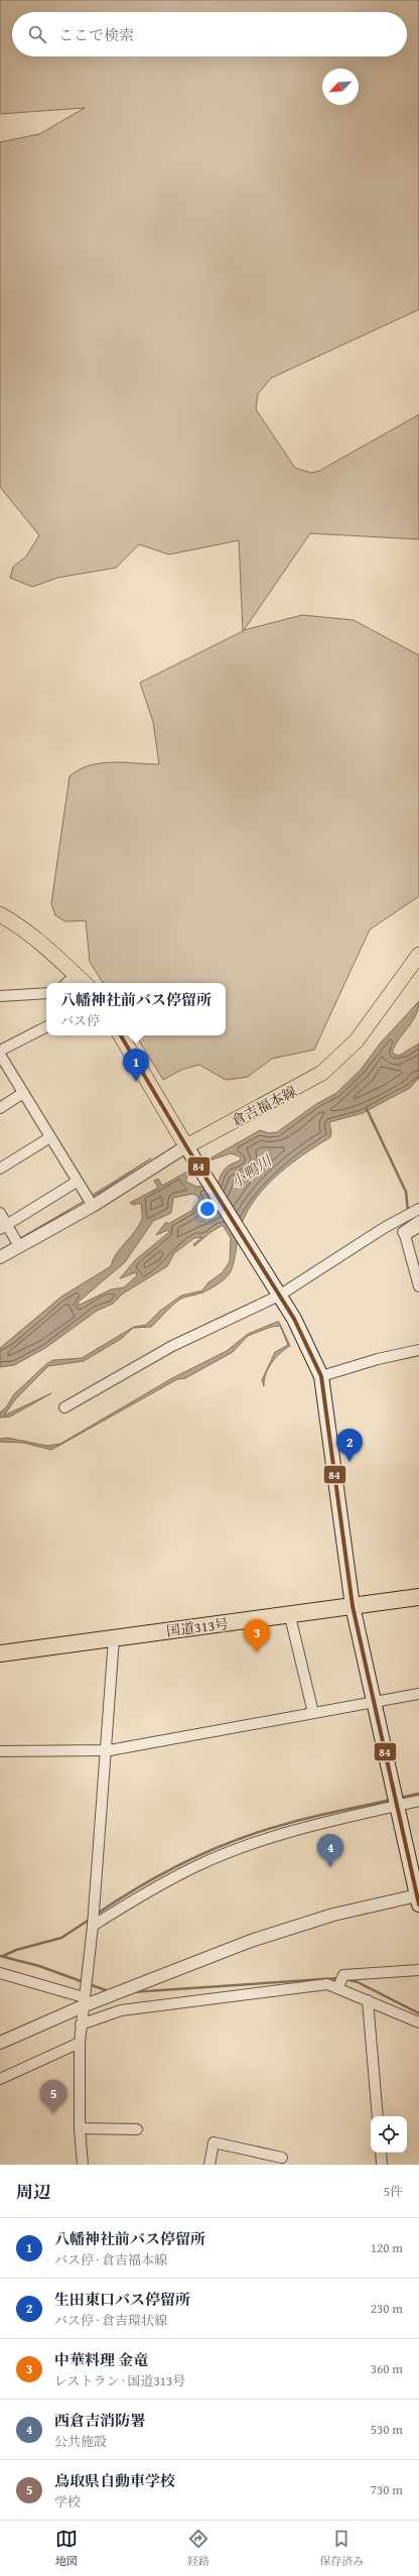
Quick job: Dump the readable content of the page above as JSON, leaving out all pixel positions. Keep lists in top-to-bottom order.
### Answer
{
  "streets": {
    "highway": ["国道313号"],
    "main road": ["倉吉福本線"]
  },
  "water": ["小鴨川"],
  "lines": ["transit line 84"],
  "north": "bottom left",
  "page": {
    "search": "ここで検索",
    "popup": ["八幡神社前バス停留所", "バス停"],
    "pins": [
      "1",
      "2",
      "3",
      "4",
      "5"
    ],
    "heading": ["周辺", "5件"],
    "list": [
      {
        "mark": "1",
        "name": "八幡神社前バス停留所",
        "note": "バス停 · 倉吉福本線",
        "value": "120 m"
      },
      {
        "mark": "2",
        "name": "生田東口バス停留所",
        "note": "バス停 · 倉吉環状線",
        "value": "230 m"
      },
      {
        "mark": "3",
        "name": "中華料理 金竜",
        "note": "レストラン · 国道313号",
        "value": "360 m"
      },
      {
        "mark": "4",
        "name": "西倉吉消防署",
        "note": "公共施設",
        "value": "530 m"
      },
      {
        "mark": "5",
        "name": "鳥取県自動車学校",
        "note": "学校",
        "value": "730 m"
      }
    ],
    "nav": ["地図", "経路", "保存済み"]
  }
}
